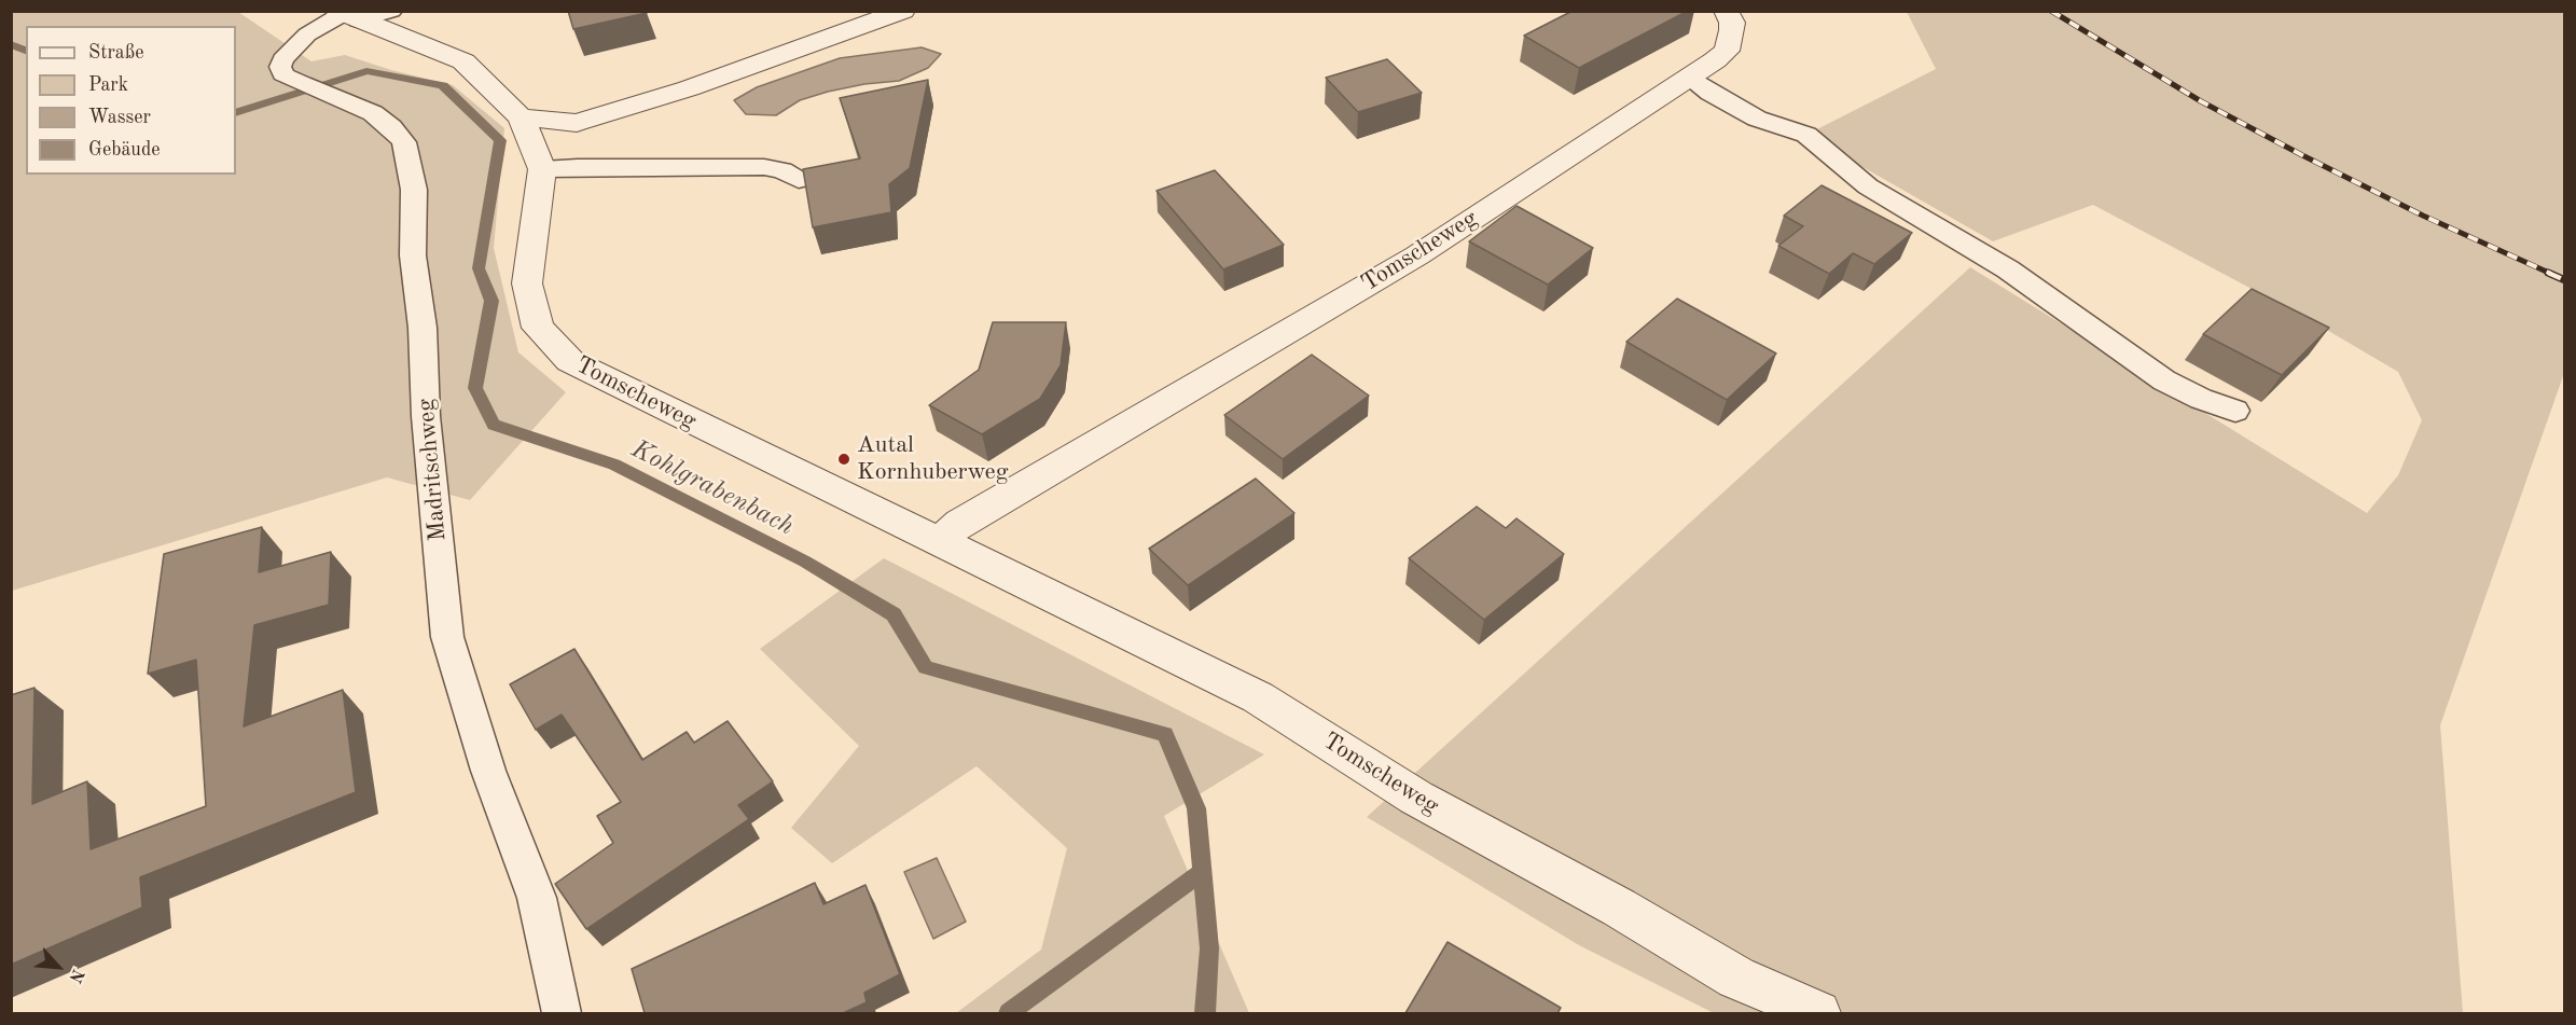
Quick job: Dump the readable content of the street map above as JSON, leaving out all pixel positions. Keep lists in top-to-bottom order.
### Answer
{
  "streets": {
    "street": ["Tomscheweg"],
    "lane": ["Madritschweg"]
  },
  "water": ["Kohlgrabenbach"],
  "places": ["Autal Kornhuberweg"],
  "legend": [
    "Straße",
    "Park",
    "Wasser",
    "Gebäude"
  ],
  "north": "bottom right"
}
